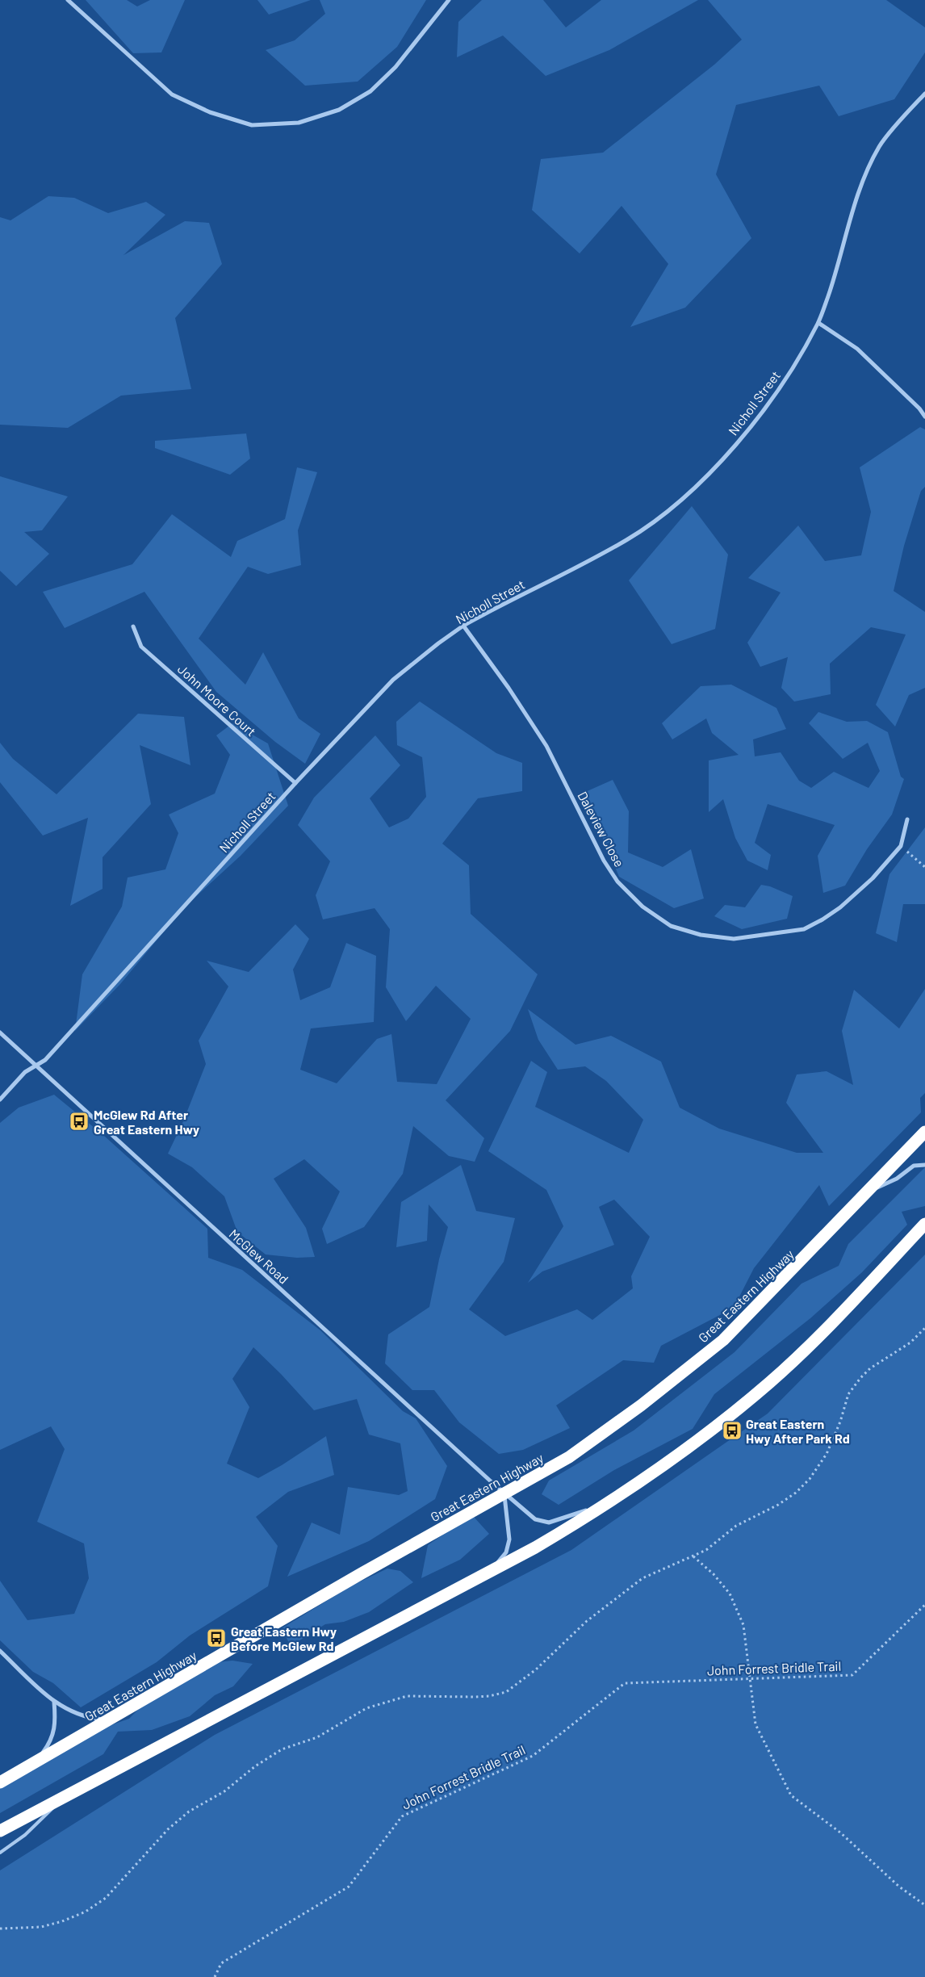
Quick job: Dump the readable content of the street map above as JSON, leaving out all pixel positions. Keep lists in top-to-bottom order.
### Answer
{
  "streets": {
    "highway": ["Great Eastern Highway"],
    "street": [
      "Nicholl Street",
      "John Moore Court",
      "Daleview Close",
      "McGlew Road"
    ],
    "path": ["John Forrest Bridle Trail"]
  },
  "crossings": [
    ["Nicholl Street", "John Moore Court"],
    ["Nicholl Street", "Daleview Close"],
    ["Nicholl Street", "McGlew Road"],
    ["McGlew Road", "Great Eastern Highway"]
  ],
  "places": {
    "bus stop": ["McGlew Rd After Great Eastern Hwy", "Great Eastern Hwy After Park Rd", "Great Eastern Hwy Before McGlew Rd"]
  }
}
